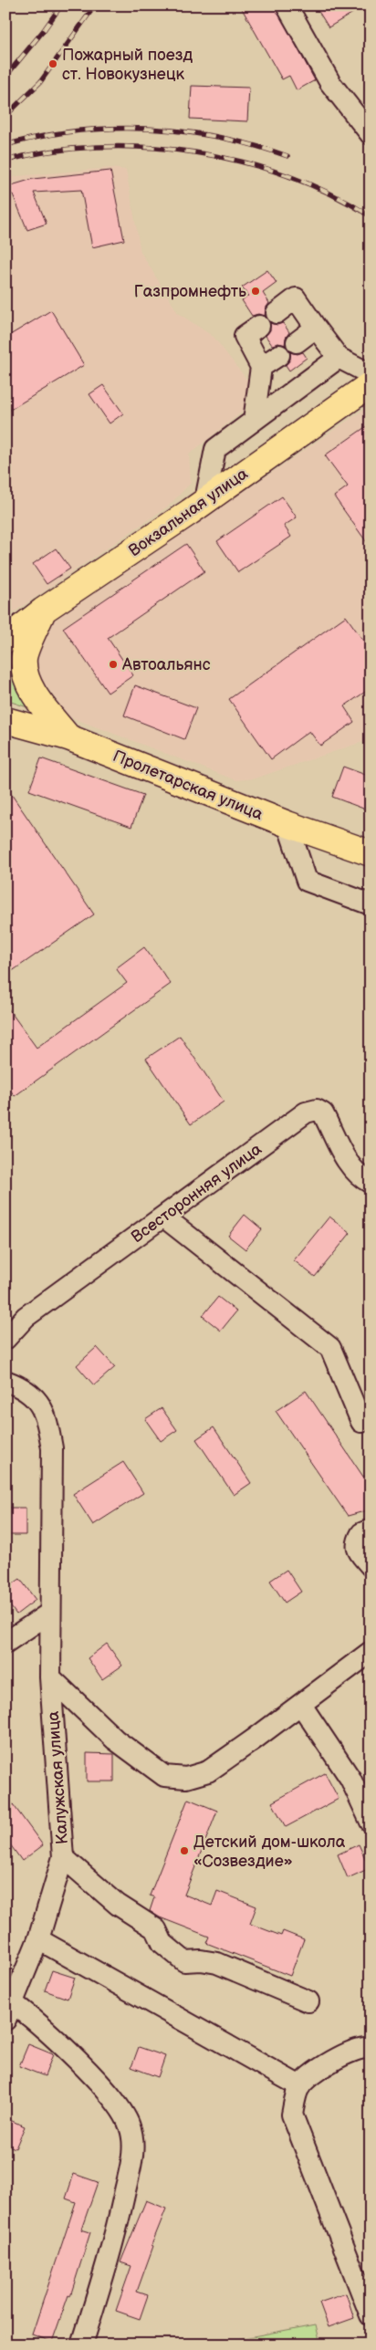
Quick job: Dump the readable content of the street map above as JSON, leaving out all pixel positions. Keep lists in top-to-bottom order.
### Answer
{
  "streets": {
    "main road": ["Вокзальная улица", "Пролетарская улица"],
    "street": ["Всесторонняя улица", "Калужская улица"]
  },
  "places": [
    "Пожарный поезд ст. Новокузнецк",
    "Газпромнефть",
    "Автоальянс",
    "Детский дом-школа «Созвездие»"
  ]
}
